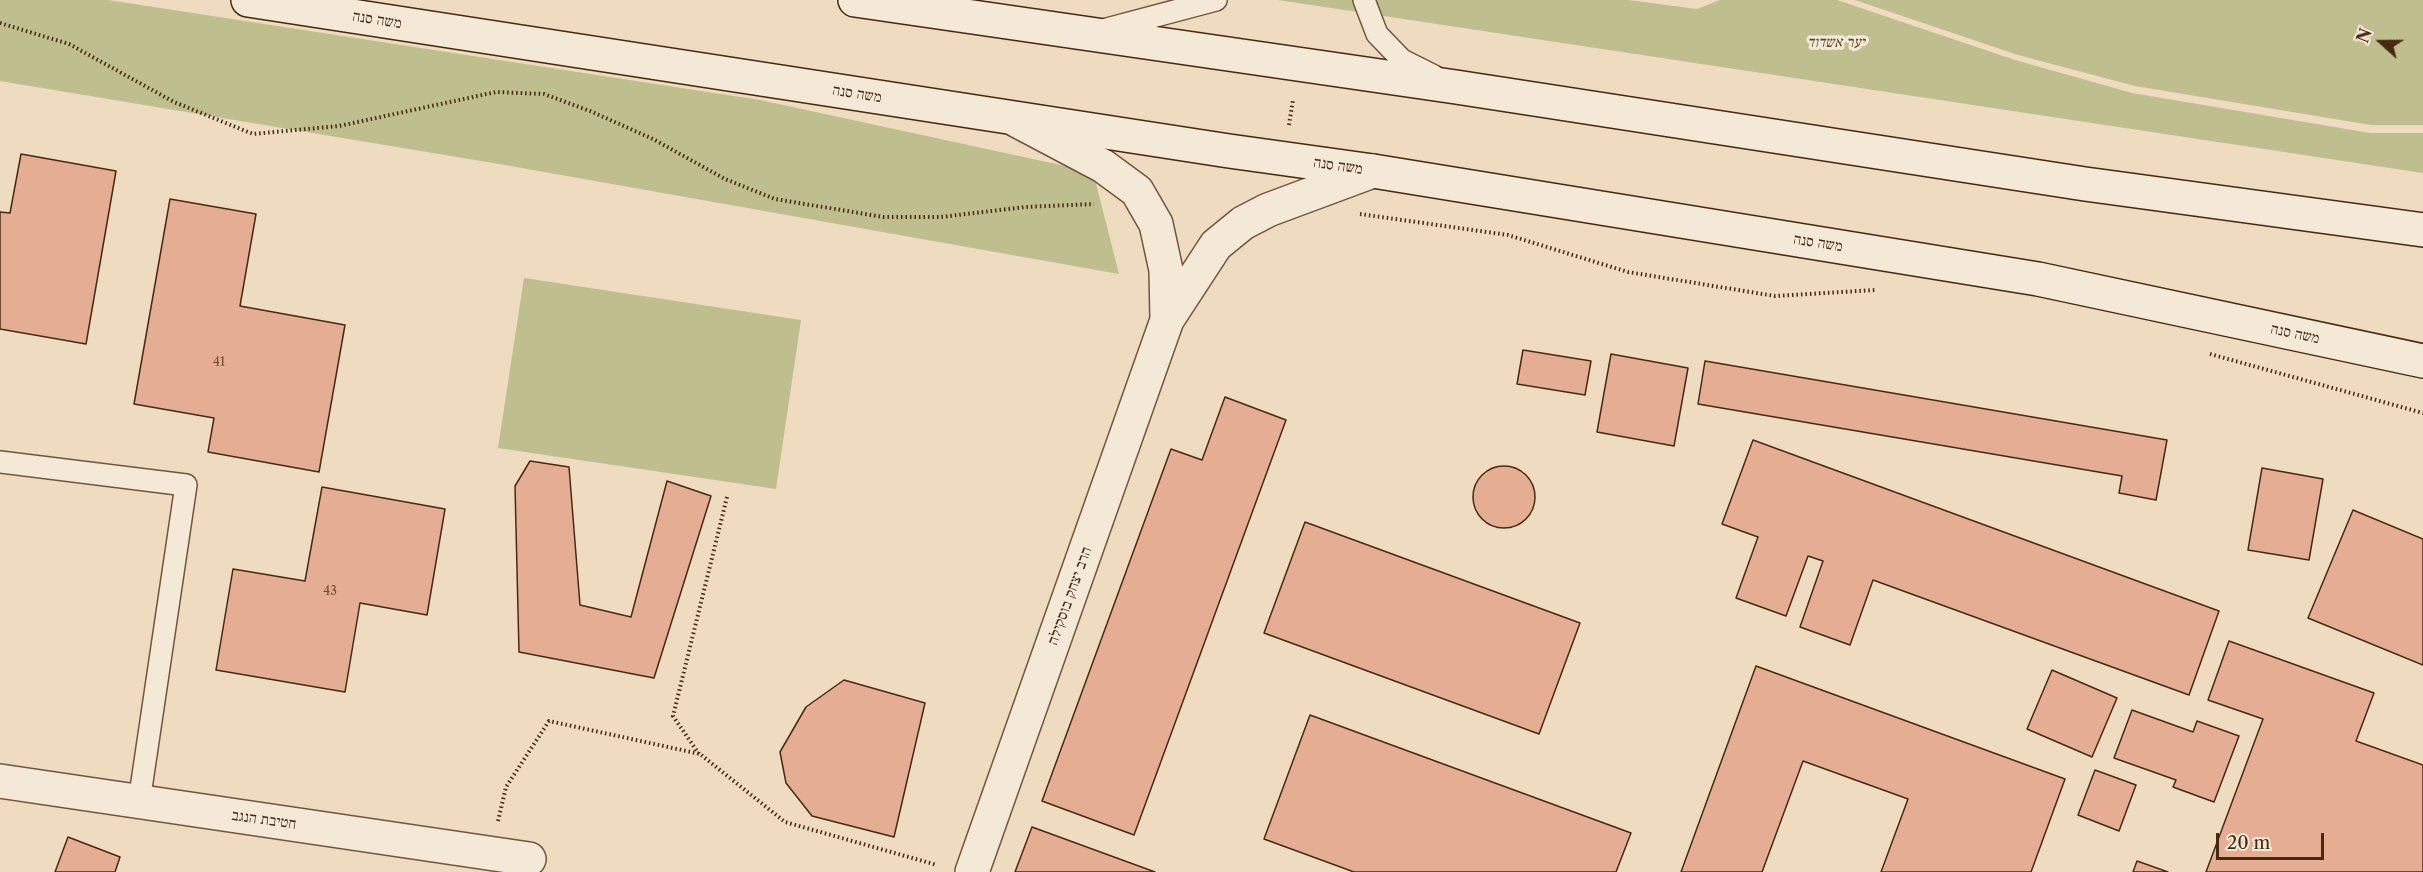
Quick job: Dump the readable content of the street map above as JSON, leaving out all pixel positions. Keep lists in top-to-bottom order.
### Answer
{
  "streets": {
    "main road": ["משה סנה", "הרב יצחק בוסקילה", "חטיבת הנגב"]
  },
  "crossings": [
    ["משה סנה", "הרב יצחק בוסקילה"]
  ],
  "parks": ["יער אשדוד"],
  "house_numbers": ["41", "43"],
  "scale_bar": "20 m",
  "north": "left"
}
